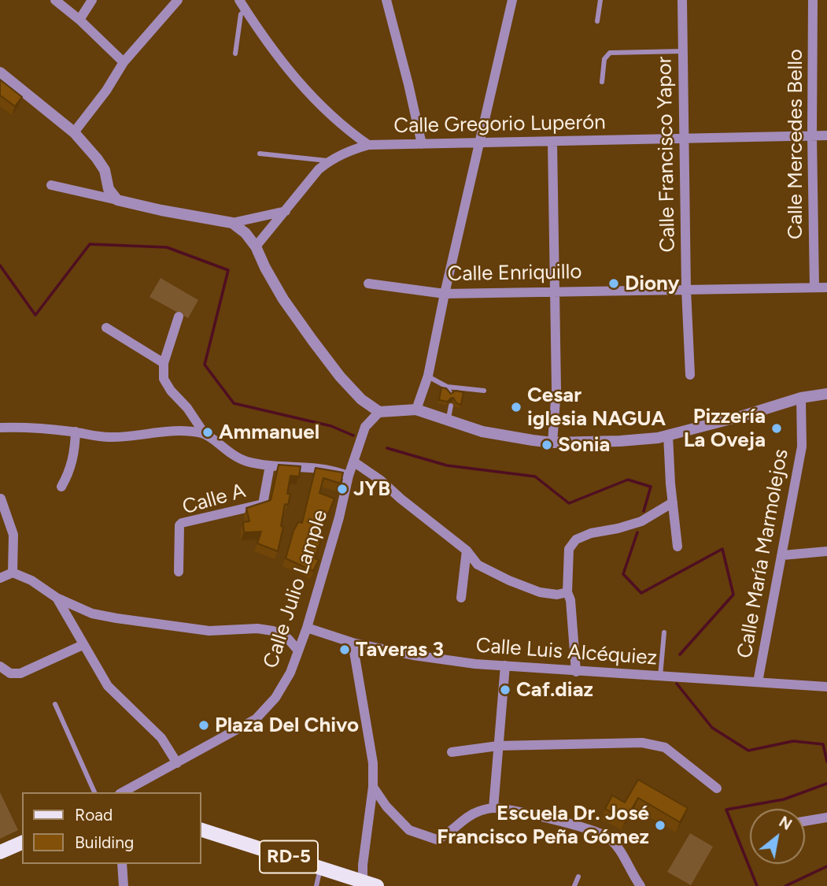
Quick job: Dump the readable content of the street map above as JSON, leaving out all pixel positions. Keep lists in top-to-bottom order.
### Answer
{
  "streets": {
    "main road": ["RD-5"],
    "street": [
      "Calle Gregorio Luperón",
      "Calle Mercedes Bello",
      "Calle Francisco Yapor",
      "Calle Enriquillo",
      "Calle A",
      "Calle María Marmolejos",
      "Calle Julio Lample",
      "Calle Luis Alcéquiez"
    ]
  },
  "crossings": [
    ["Calle Gregorio Luperón", "Calle Mercedes Bello"],
    ["Calle Gregorio Luperón", "Calle Francisco Yapor"],
    ["Calle Mercedes Bello", "Calle Enriquillo"],
    ["Calle Francisco Yapor", "Calle Enriquillo"],
    ["Calle María Marmolejos", "Calle Luis Alcéquiez"],
    ["Calle Julio Lample", "Calle Luis Alcéquiez"]
  ],
  "places": [
    "Diony",
    "Cesar iglesia NAGUA",
    "Pizzería La Oveja",
    "Ammanuel",
    "Sonia",
    "JYB",
    "Taveras 3",
    "Caf.diaz",
    "Plaza Del Chivo",
    "Escuela Dr. José Francisco Peña Gómez"
  ],
  "legend": ["Road", "Building"],
  "north": "top right"
}
